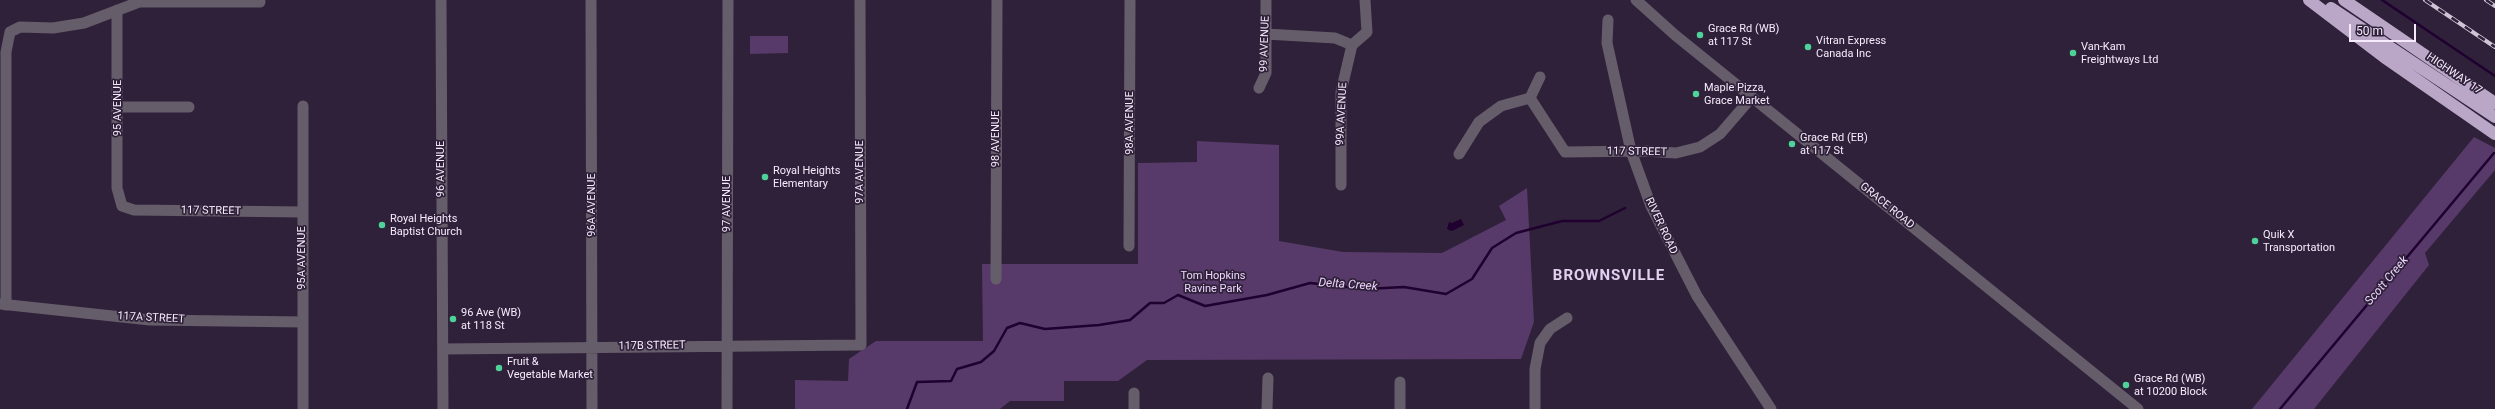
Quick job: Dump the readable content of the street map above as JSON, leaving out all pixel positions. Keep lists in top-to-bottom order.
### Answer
{
  "streets": {
    "highway": ["HIGHWAY 17"],
    "street": [
      "99 AVENUE",
      "95 AVENUE",
      "99A AVENUE",
      "98A AVENUE",
      "98 AVENUE",
      "117 STREET",
      "96 AVENUE",
      "97A AVENUE",
      "97 AVENUE",
      "96A AVENUE",
      "GRACE ROAD",
      "RIVER ROAD",
      "95A AVENUE",
      "117A STREET",
      "117B STREET"
    ]
  },
  "crossings": [
    ["95 AVENUE", "117 STREET"],
    ["117 STREET", "GRACE ROAD"],
    ["117 STREET", "RIVER ROAD"],
    ["117 STREET", "95A AVENUE"],
    ["96 AVENUE", "117B STREET"],
    ["97A AVENUE", "117B STREET"],
    ["97 AVENUE", "117B STREET"],
    ["96A AVENUE", "117B STREET"],
    ["95A AVENUE", "117A STREET"]
  ],
  "districts": ["BROWNSVILLE"],
  "water": ["Scott Creek", "Delta Creek"],
  "parks": ["Tom Hopkins Ravine Park"],
  "places": [
    "Grace Rd (WB) at 117 St",
    "Vitran Express Canada Inc",
    "Van-Kam Freightways Ltd",
    "Maple Pizza, Grace Market",
    "Grace Rd (EB) at 117 St",
    "Royal Heights Elementary",
    "Royal Heights Baptist Church",
    "Quik X Transportation",
    "96 Ave (WB) at 118 St",
    "Fruit & Vegetable Market",
    "Grace Rd (WB) at 10200 Block"
  ],
  "scale_bar": "50 m"
}
